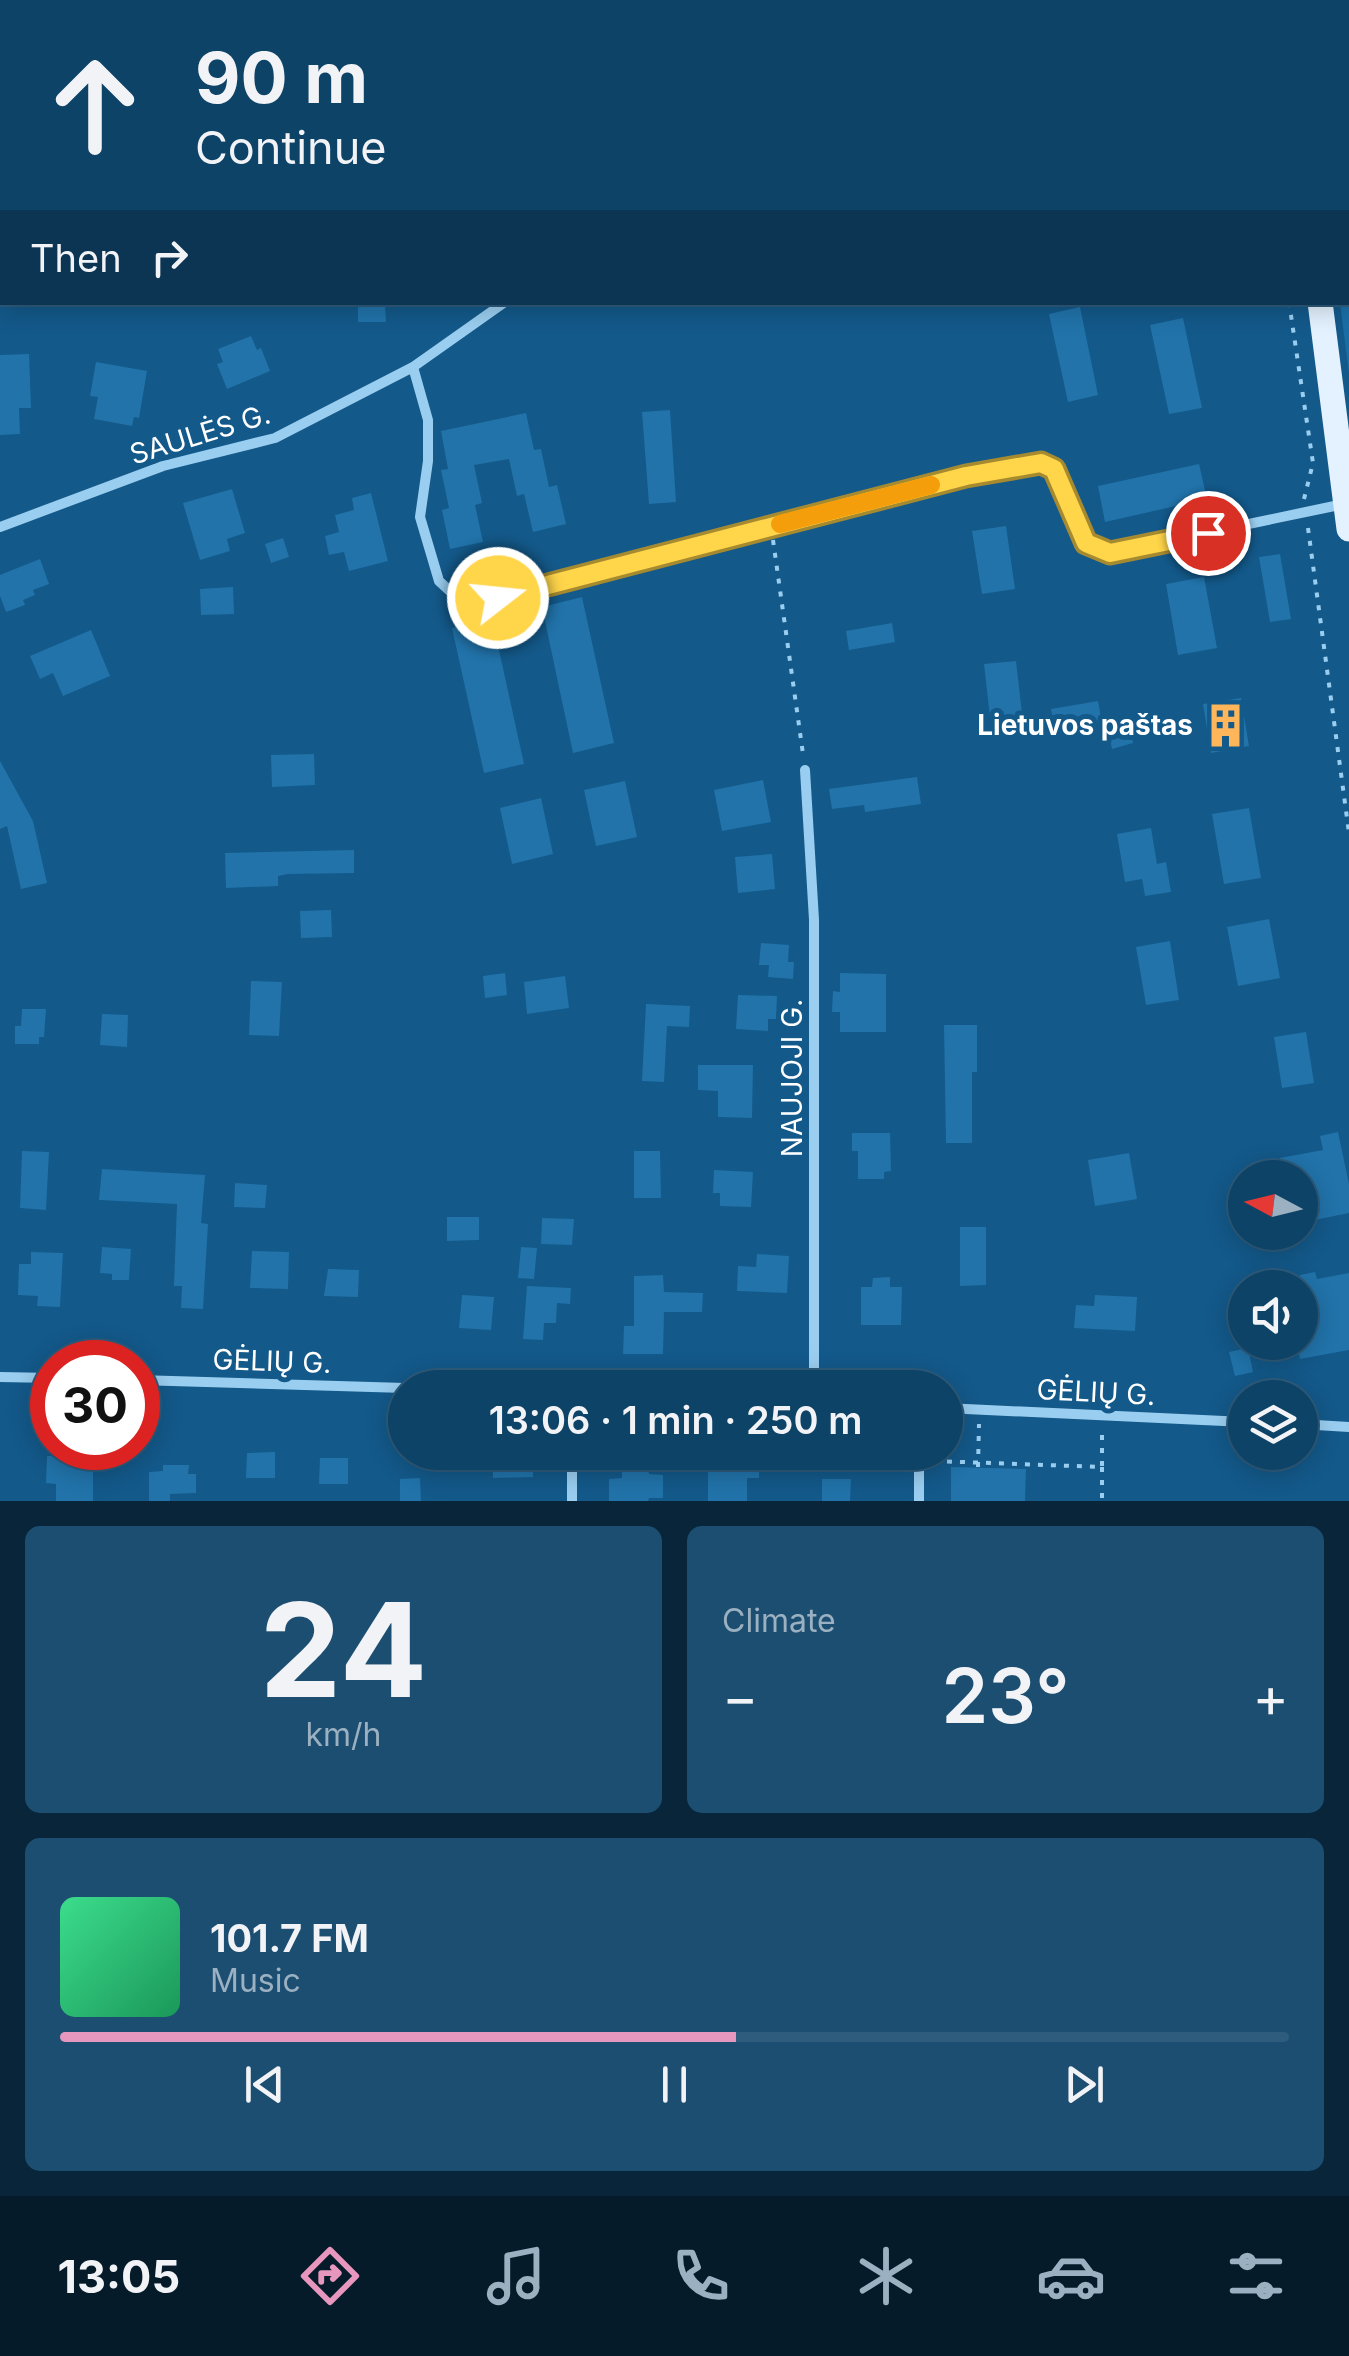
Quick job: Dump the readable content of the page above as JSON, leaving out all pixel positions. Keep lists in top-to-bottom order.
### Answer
{
  "streets": {
    "street": ["SAULĖS G.", "NAUJOJI G.", "GĖLIŲ G."]
  },
  "places": {
    "building": ["Lietuvos paštas"]
  },
  "north": "left",
  "page": {
    "turn": ["90 m", "Continue"],
    "then": "Then",
    "limit": "30",
    "trip": "13:06 · 1 min · 250 m",
    "tile": [
      ["24", "km/h"],
      "Climate"
    ],
    "heat": ["−", "23°", "+"],
    "song": ["101.7 FM", "Music"],
    "tabs": "13:05"
  }
}
